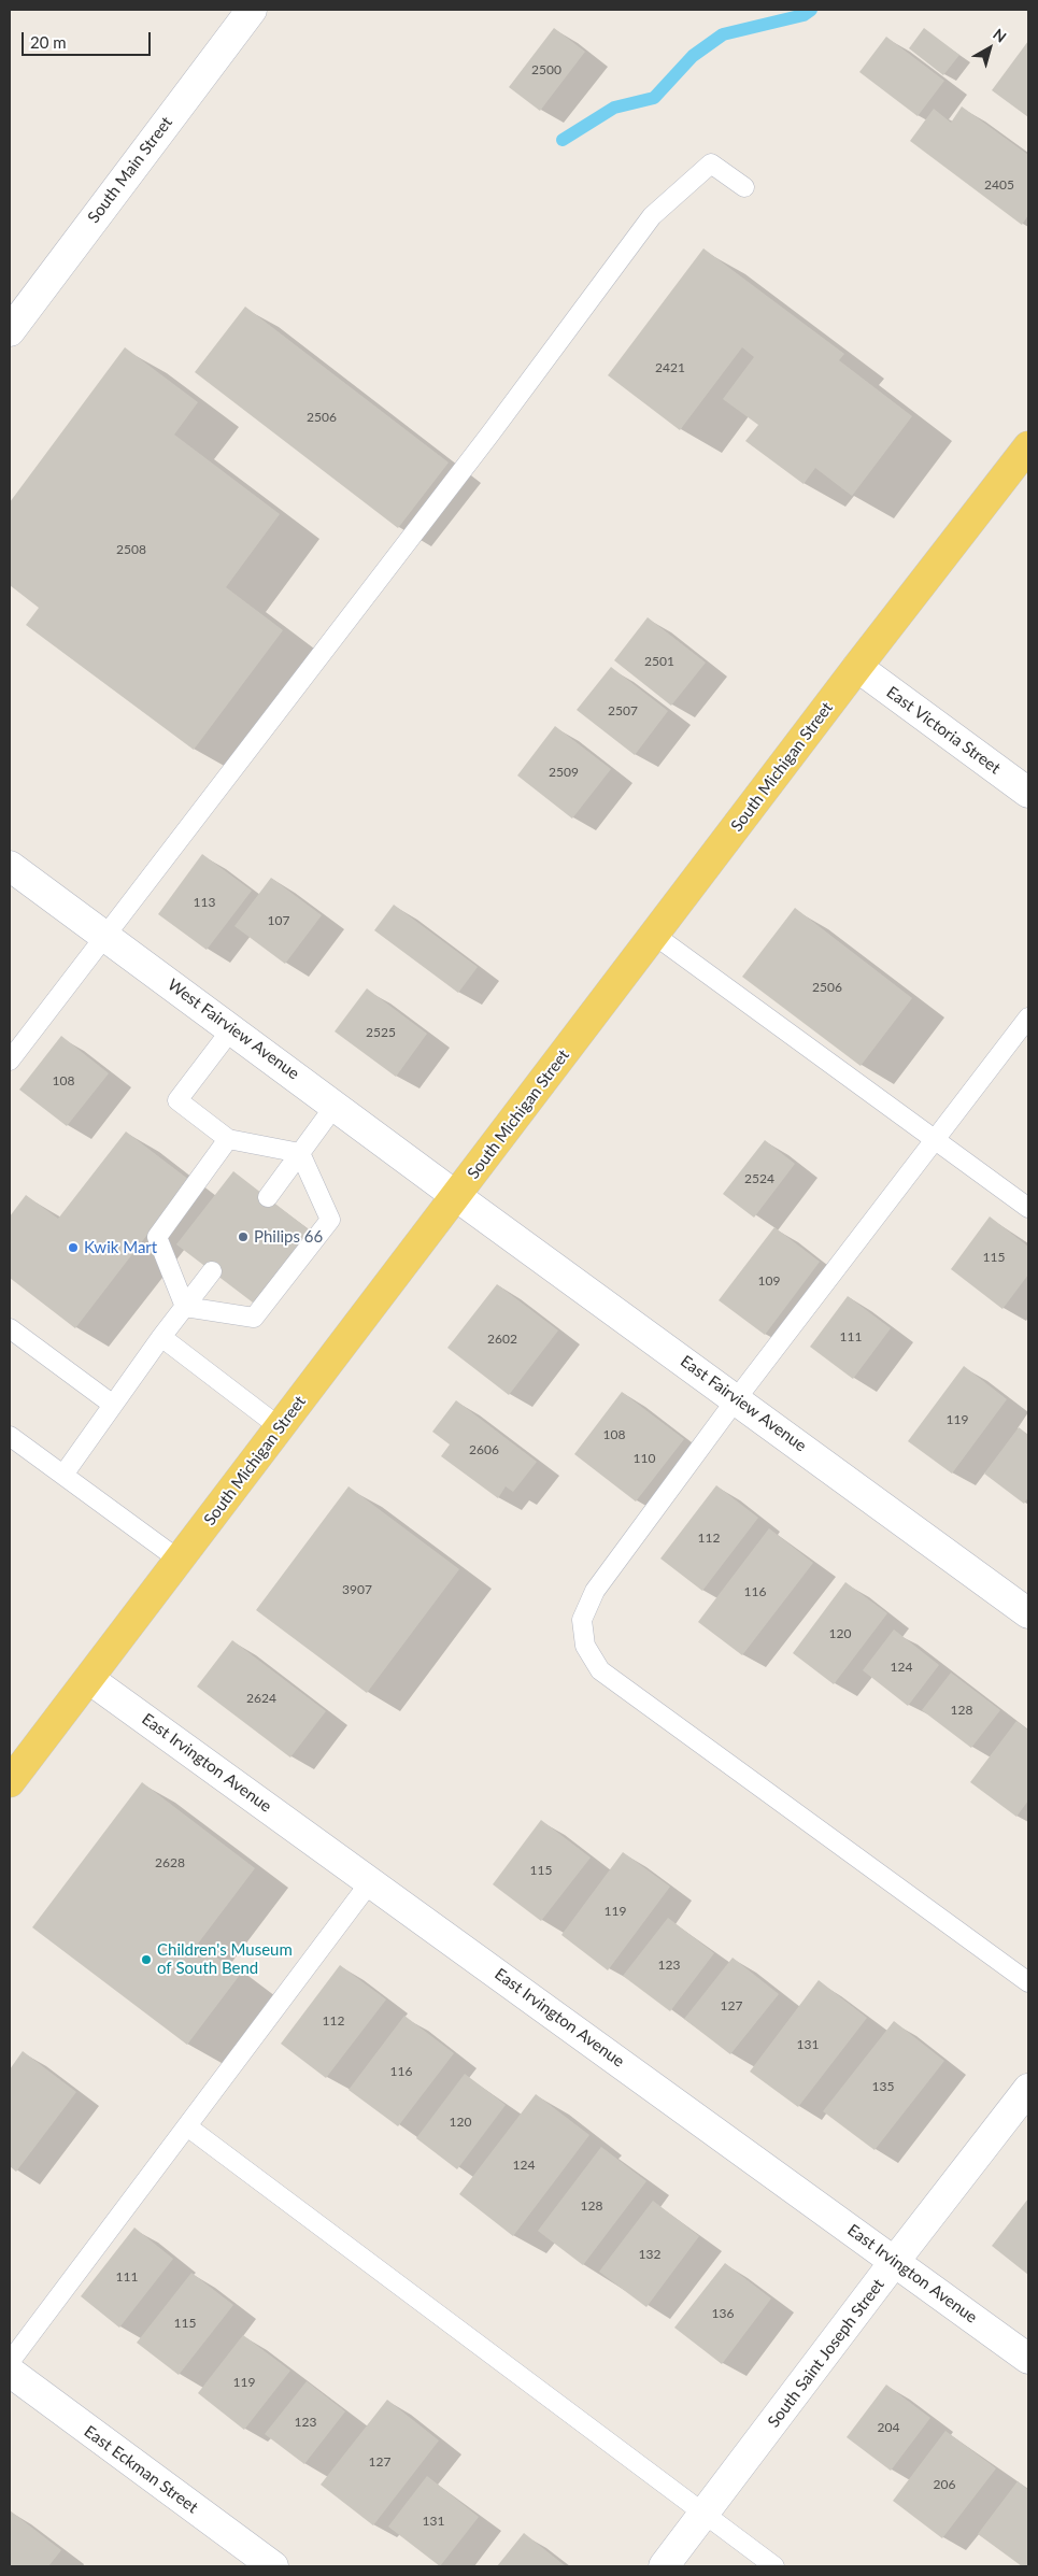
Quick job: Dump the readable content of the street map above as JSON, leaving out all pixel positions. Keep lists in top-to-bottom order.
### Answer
{
  "streets": {
    "main road": ["South Michigan Street"],
    "street": [
      "South Main Street",
      "East Victoria Street",
      "West Fairview Avenue",
      "East Fairview Avenue",
      "East Irvington Avenue",
      "South Saint Joseph Street",
      "East Eckman Street"
    ]
  },
  "crossings": [
    ["East Victoria Street", "South Michigan Street"],
    ["South Michigan Street", "West Fairview Avenue"],
    ["South Michigan Street", "East Fairview Avenue"],
    ["South Michigan Street", "East Irvington Avenue"],
    ["West Fairview Avenue", "East Fairview Avenue"],
    ["East Irvington Avenue", "South Saint Joseph Street"]
  ],
  "places": ["Philips 66", "Kwik Mart", "Children's Museum of South Bend"],
  "house_numbers": [
    "2500",
    "2405",
    "2421",
    "2506",
    "2508",
    "2501",
    "2507",
    "2509",
    "113",
    "107",
    "2506",
    "2525",
    "108",
    "2524",
    "115",
    "109",
    "111",
    "2602",
    "119",
    "108",
    "2606",
    "110",
    "112",
    "3907",
    "116",
    "120",
    "124",
    "2624",
    "128",
    "2628",
    "115",
    "119",
    "123",
    "127",
    "112",
    "131",
    "116",
    "135",
    "120",
    "124",
    "128",
    "132",
    "111",
    "136",
    "115",
    "119",
    "123",
    "204",
    "127",
    "206",
    "131"
  ],
  "scale_bar": "20 m",
  "north": "top right"
}
